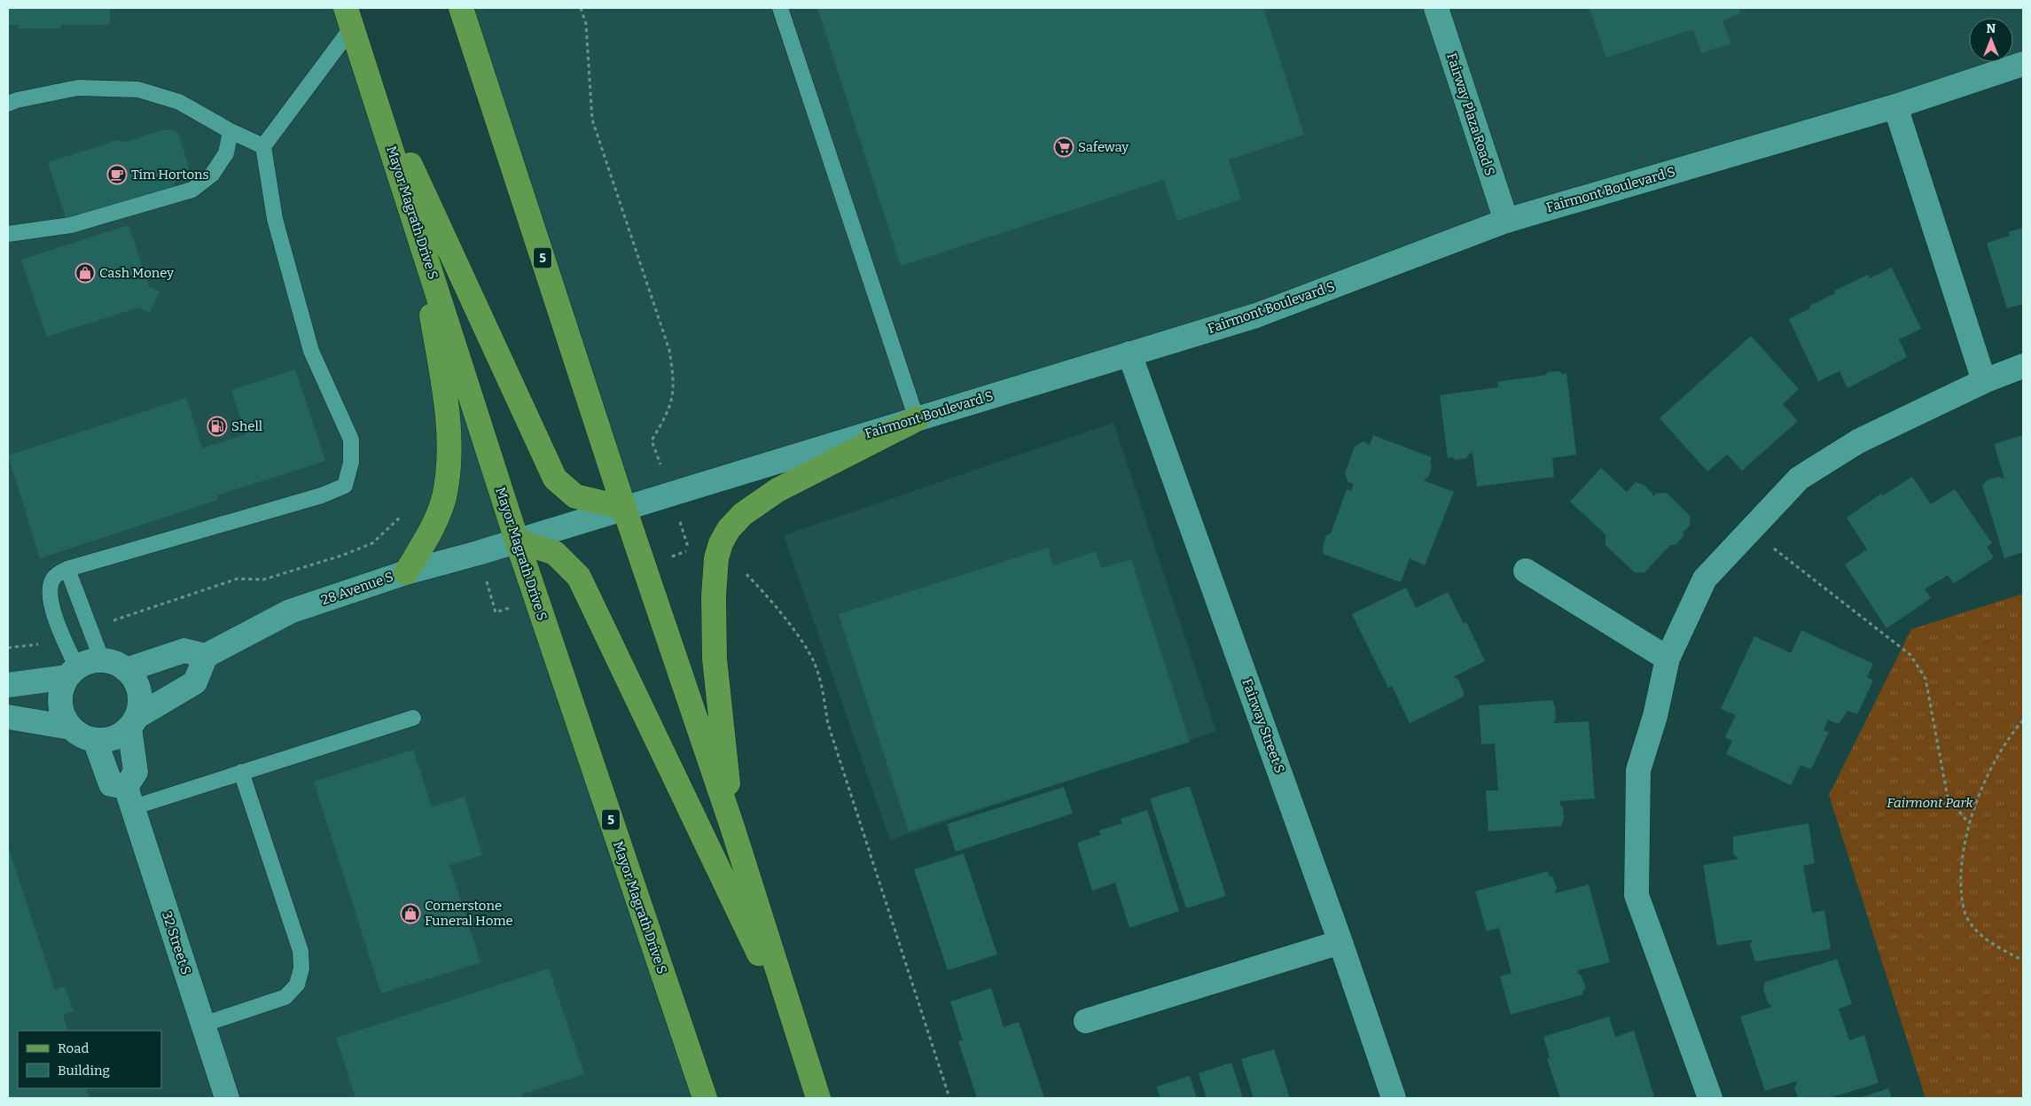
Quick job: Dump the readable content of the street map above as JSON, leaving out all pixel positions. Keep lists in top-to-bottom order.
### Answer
{
  "streets": {
    "main road": ["Mayor Magrath Drive S", "5"],
    "street": [
      "Fairway Plaza Road S",
      "Fairmont Boulevard S",
      "28 Avenue S",
      "Fairway Street S",
      "32 Street S"
    ]
  },
  "crossings": [
    ["Fairway Plaza Road S", "Fairmont Boulevard S"],
    ["Fairmont Boulevard S", "Mayor Magrath Drive S"],
    ["Fairmont Boulevard S", "5"],
    ["Fairmont Boulevard S", "28 Avenue S"],
    ["Fairmont Boulevard S", "Fairway Street S"],
    ["Mayor Magrath Drive S", "28 Avenue S"]
  ],
  "parks": ["Fairmont Park"],
  "places": {
    "supermarket": ["Safeway"],
    "cafe": ["Tim Hortons"],
    "shop": ["Cash Money", "Cornerstone Funeral Home"],
    "fuel station": ["Shell"]
  },
  "legend": ["Road", "Building"],
  "north": "top"
}
